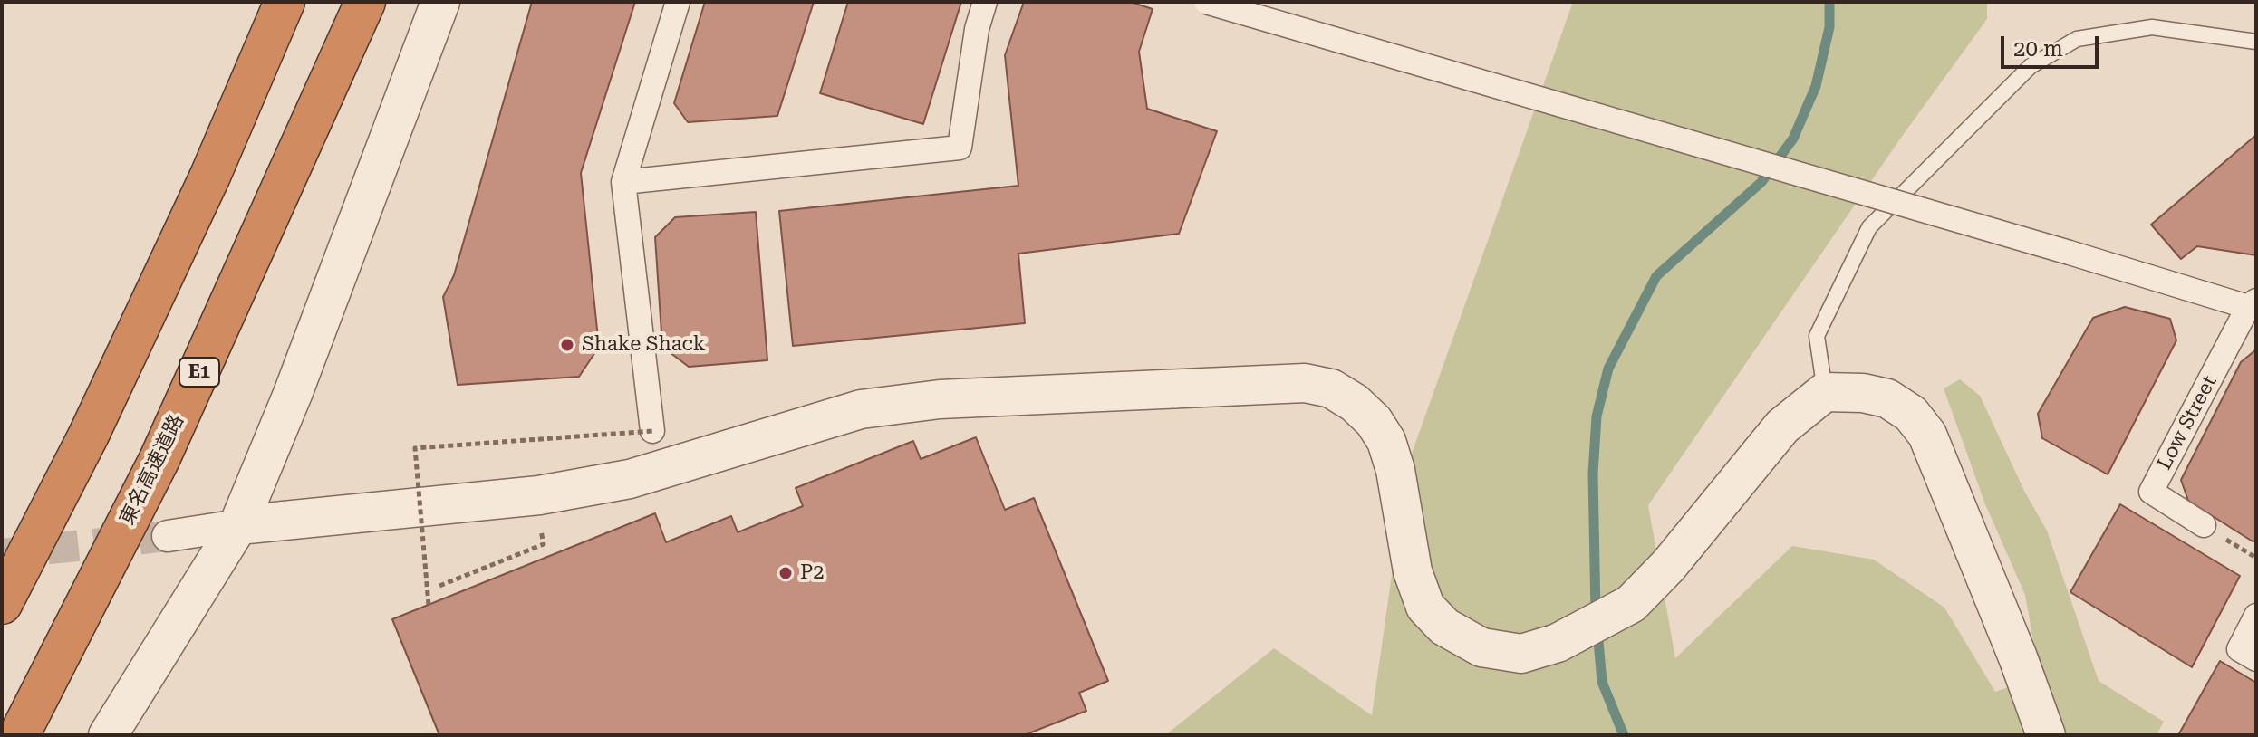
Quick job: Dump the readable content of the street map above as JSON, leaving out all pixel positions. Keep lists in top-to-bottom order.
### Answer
{
  "streets": {
    "highway": ["E1", "東名高速道路"],
    "street": ["Low Street"]
  },
  "places": ["Shake Shack", "P2"],
  "scale_bar": "20 m"
}
